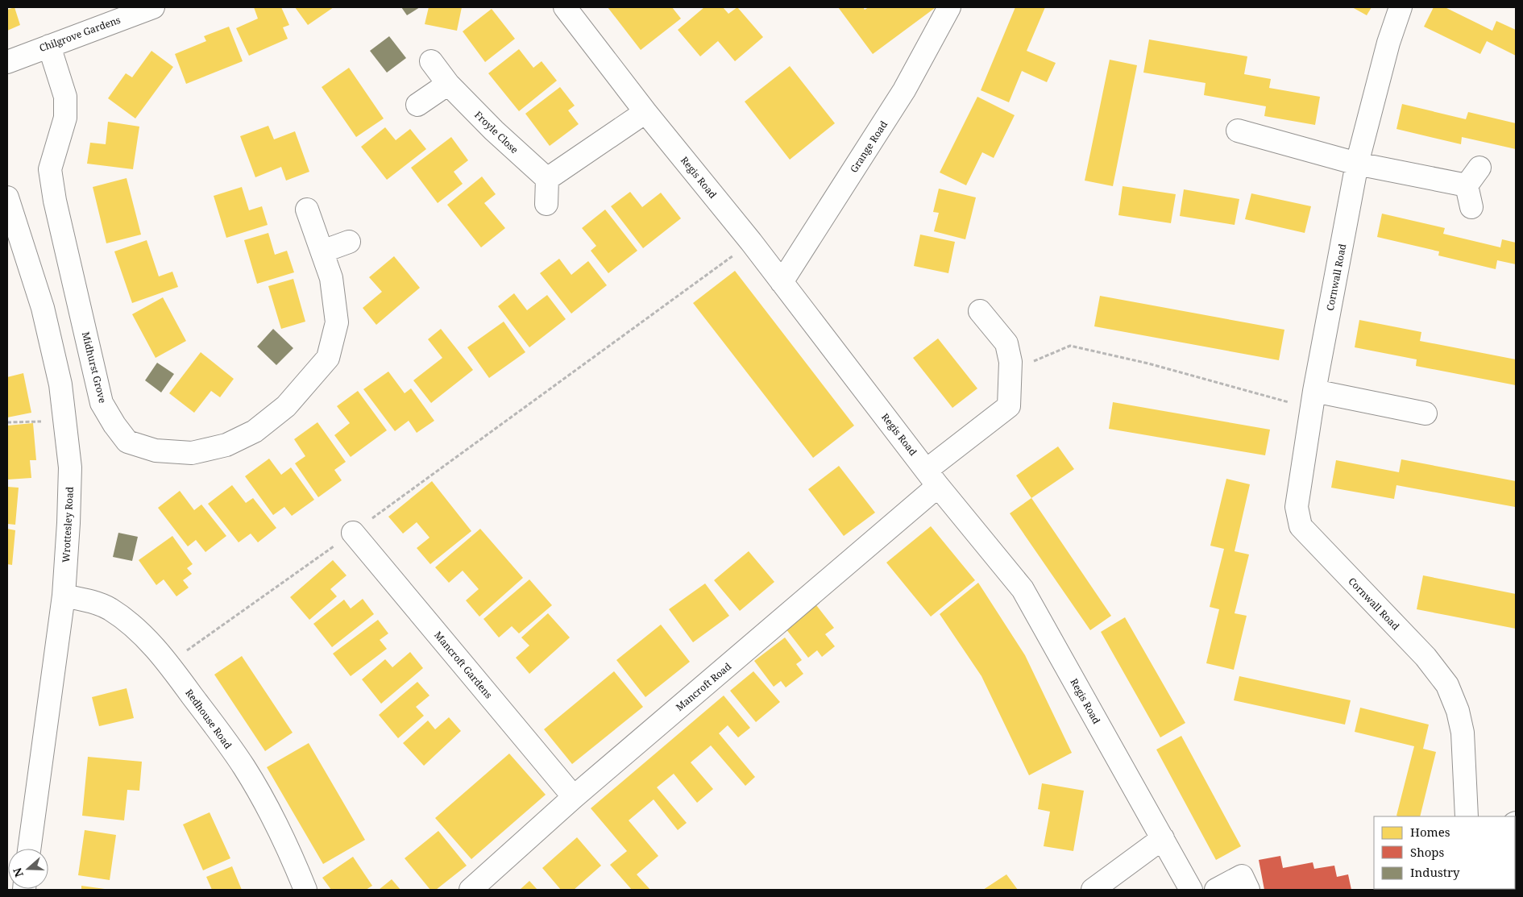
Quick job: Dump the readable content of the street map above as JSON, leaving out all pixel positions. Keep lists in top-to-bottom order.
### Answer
{
  "streets": {
    "street": [
      "Chilgrove Gardens",
      "Froyle Close",
      "Grange Road",
      "Regis Road",
      "Cornwall Road",
      "Midhurst Grove",
      "Wrottesley Road",
      "Mancroft Gardens",
      "Mancroft Road",
      "Redhouse Road"
    ]
  },
  "crossings": [
    ["Chilgrove Gardens", "Midhurst Grove"],
    ["Grange Road", "Regis Road"],
    ["Regis Road", "Mancroft Road"],
    ["Wrottesley Road", "Redhouse Road"],
    ["Mancroft Gardens", "Mancroft Road"]
  ],
  "legend": ["Homes", "Shops", "Industry"],
  "north": "left"
}
